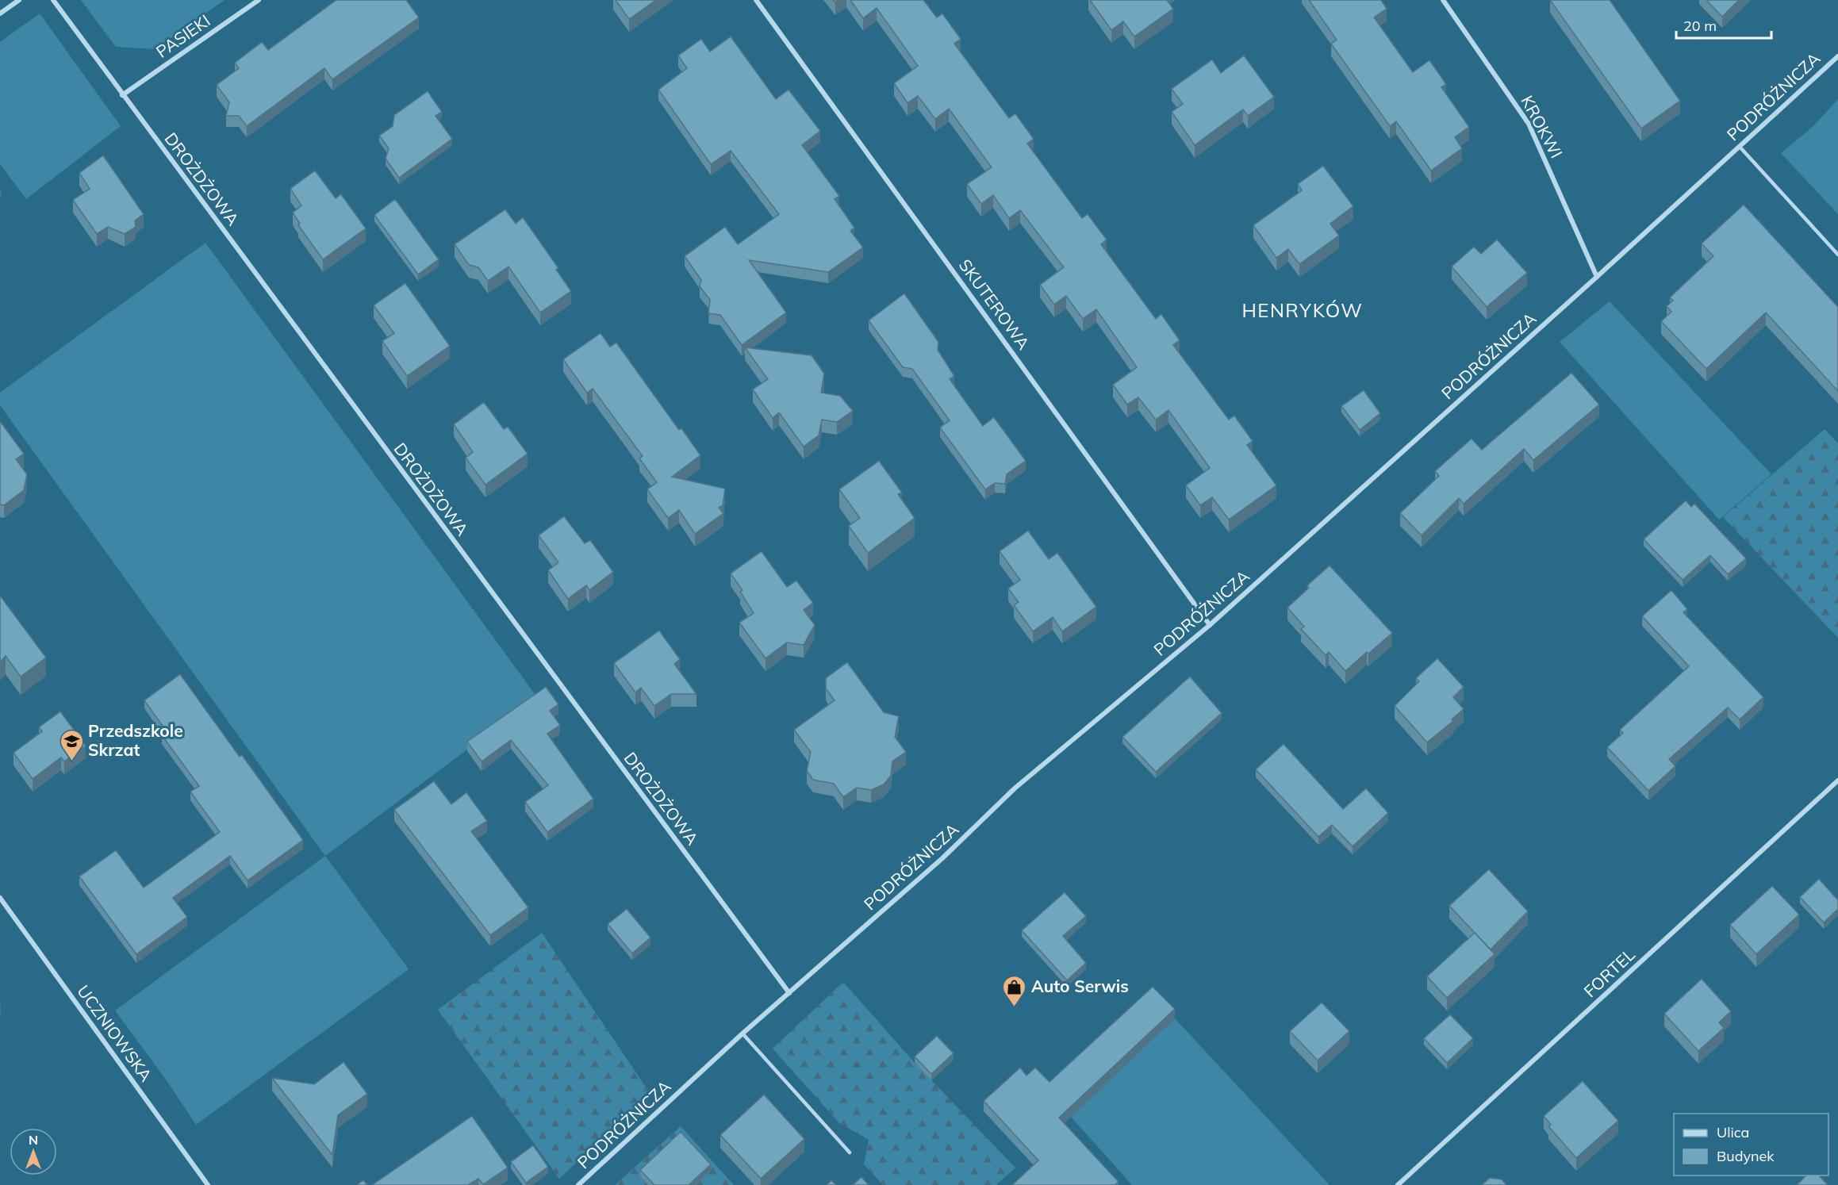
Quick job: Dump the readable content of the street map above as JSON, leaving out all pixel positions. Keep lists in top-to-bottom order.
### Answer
{
  "streets": {
    "street": [
      "PASIEKI",
      "PODRÓŻNICZA",
      "KROKWI",
      "DROŻDŻOWA",
      "SKUTEROWA",
      "FORTEL",
      "UCZNIOWSKA"
    ]
  },
  "crossings": [
    ["PASIEKI", "DROŻDŻOWA"],
    ["PODRÓŻNICZA", "KROKWI"],
    ["PODRÓŻNICZA", "DROŻDŻOWA"],
    ["PODRÓŻNICZA", "SKUTEROWA"]
  ],
  "districts": ["HENRYKÓW"],
  "places": {
    "school or university": ["Przedszkole Skrzat"],
    "shop": ["Auto Serwis"]
  },
  "legend": ["Ulica", "Budynek"],
  "scale_bar": "20 m",
  "north": "top"
}
